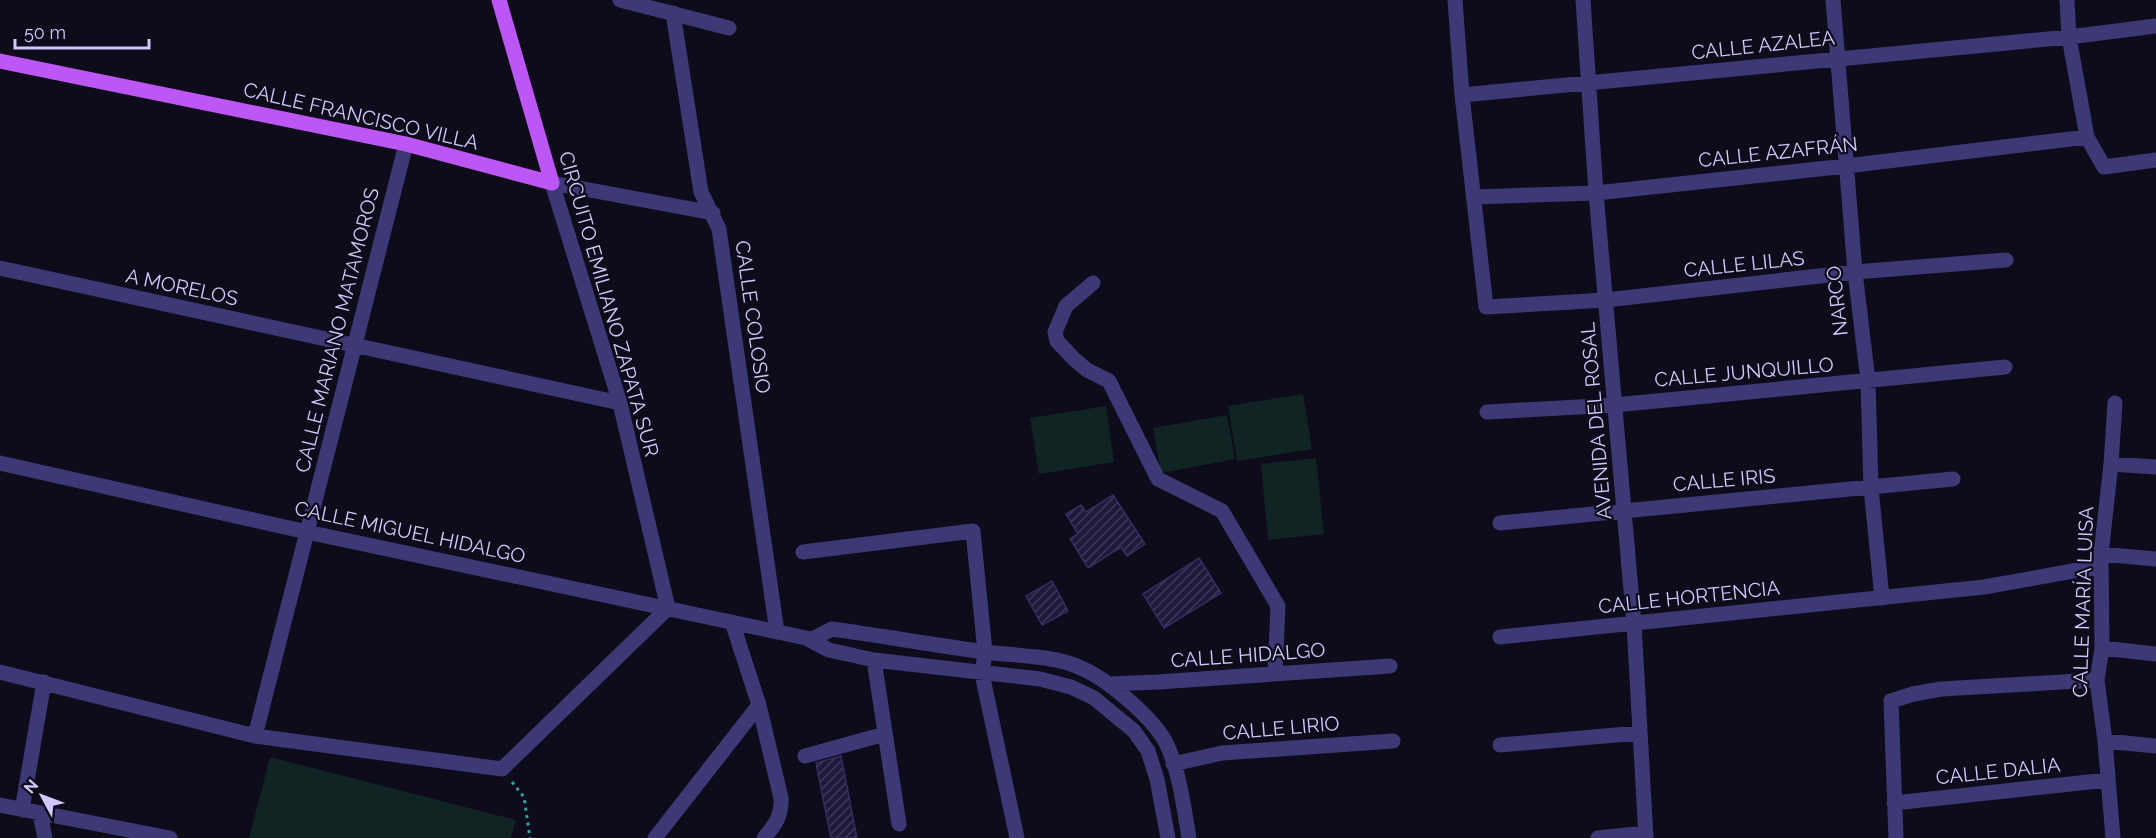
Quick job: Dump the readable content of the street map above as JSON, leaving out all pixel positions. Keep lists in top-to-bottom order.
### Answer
{
  "streets": {
    "main road": ["CALLE FRANCISCO VILLA", "CIRCUITO EMILIANO ZAPATA SUR"],
    "street": [
      "CALLE AZALEA",
      "CALLE AZAFRÁN",
      "CALLE LILAS",
      "A MORELOS",
      "NARCO",
      "CALLE COLOSIO",
      "CALLE MARIANO MATAMOROS",
      "CALLE JUNQUILLO",
      "AVENIDA DEL ROSAL",
      "CALLE IRIS",
      "CALLE MIGUEL HIDALGO",
      "CALLE HORTENCIA",
      "CALLE MARÍA LUISA",
      "CALLE HIDALGO",
      "CALLE LIRIO",
      "CALLE DALIA"
    ]
  },
  "crossings": [
    ["CALLE AZALEA", "NARCO"],
    ["CALLE AZALEA", "AVENIDA DEL ROSAL"],
    ["CALLE FRANCISCO VILLA", "CIRCUITO EMILIANO ZAPATA SUR"],
    ["CALLE FRANCISCO VILLA", "CALLE COLOSIO"],
    ["CALLE FRANCISCO VILLA", "CALLE MARIANO MATAMOROS"],
    ["CALLE AZAFRÁN", "CALLE LILAS"],
    ["CALLE AZAFRÁN", "NARCO"],
    ["CALLE AZAFRÁN", "AVENIDA DEL ROSAL"],
    ["CALLE LILAS", "NARCO"],
    ["CALLE LILAS", "AVENIDA DEL ROSAL"],
    ["A MORELOS", "CIRCUITO EMILIANO ZAPATA SUR"],
    ["A MORELOS", "CALLE MARIANO MATAMOROS"],
    ["NARCO", "CALLE JUNQUILLO"],
    ["NARCO", "CALLE IRIS"],
    ["NARCO", "CALLE HORTENCIA"],
    ["CIRCUITO EMILIANO ZAPATA SUR", "CALLE MIGUEL HIDALGO"],
    ["CALLE COLOSIO", "CALLE MIGUEL HIDALGO"],
    ["CALLE MARIANO MATAMOROS", "CALLE MIGUEL HIDALGO"],
    ["CALLE JUNQUILLO", "AVENIDA DEL ROSAL"],
    ["AVENIDA DEL ROSAL", "CALLE IRIS"],
    ["AVENIDA DEL ROSAL", "CALLE HORTENCIA"],
    ["CALLE MARÍA LUISA", "CALLE DALIA"]
  ],
  "scale_bar": "50 m",
  "north": "top left"
}
